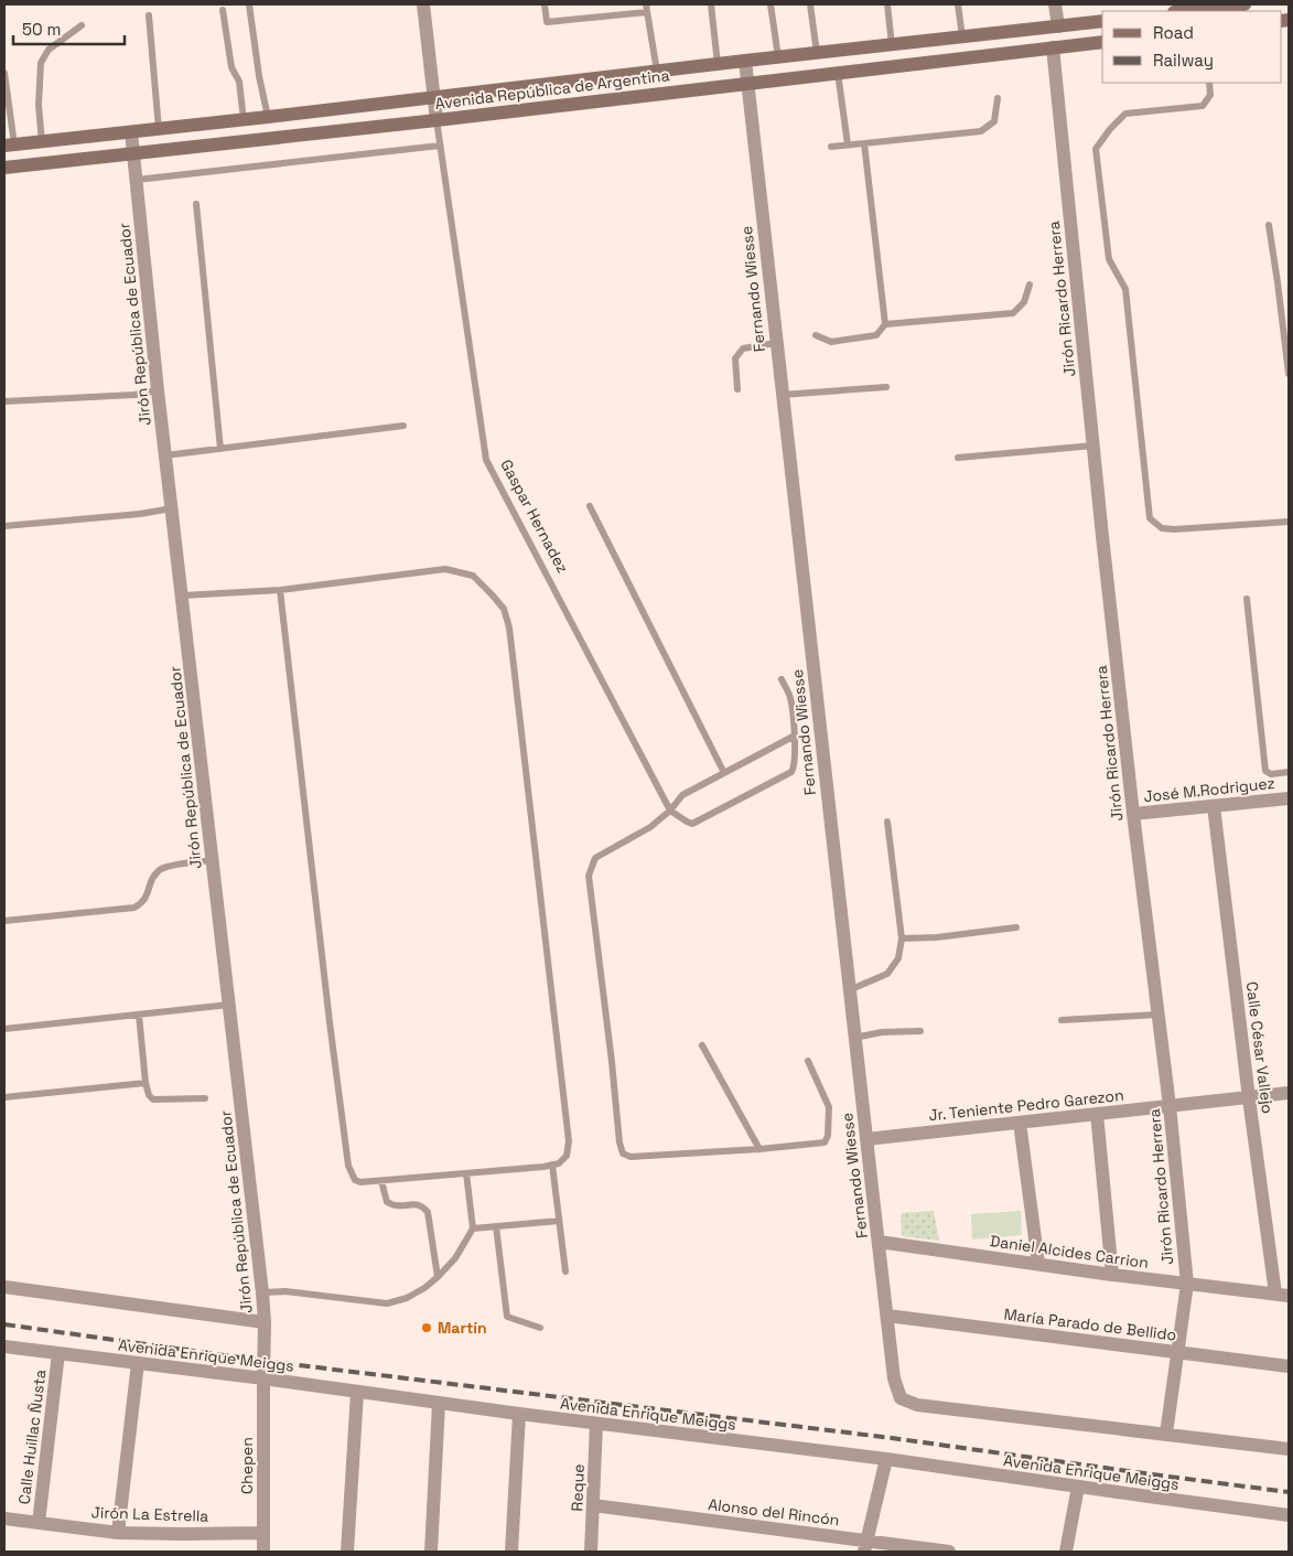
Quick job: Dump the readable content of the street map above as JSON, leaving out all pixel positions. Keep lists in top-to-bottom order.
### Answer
{
  "streets": {
    "main road": ["Avenida República de Argentina"],
    "street": [
      "Fernando Wiesse",
      "Jirón Ricardo Herrera",
      "Jirón República de Ecuador",
      "Gaspar Hernadez",
      "José M.Rodriguez",
      "Calle César Vallejo",
      "Jr. Teniente Pedro Garezon",
      "Daniel Alcides Carrion",
      "María Parado de Bellido",
      "Avenida Enrique Meiggs",
      "Calle Huillac Ñusta",
      "Chepen",
      "Reque",
      "Alonso del Rincón",
      "Jirón La Estrella"
    ]
  },
  "crossings": [
    ["Avenida República de Argentina", "Fernando Wiesse"],
    ["Avenida República de Argentina", "Jirón Ricardo Herrera"],
    ["Avenida República de Argentina", "Jirón República de Ecuador"],
    ["Avenida República de Argentina", "Gaspar Hernadez"],
    ["Fernando Wiesse", "Jirón Ricardo Herrera"],
    ["Fernando Wiesse", "Jr. Teniente Pedro Garezon"],
    ["Fernando Wiesse", "Daniel Alcides Carrion"],
    ["Fernando Wiesse", "María Parado de Bellido"],
    ["Jirón Ricardo Herrera", "José M.Rodriguez"],
    ["Jirón Ricardo Herrera", "Jr. Teniente Pedro Garezon"],
    ["Jirón Ricardo Herrera", "Daniel Alcides Carrion"],
    ["Jirón Ricardo Herrera", "María Parado de Bellido"],
    ["Jirón República de Ecuador", "Avenida Enrique Meiggs"],
    ["Jirón República de Ecuador", "Chepen"],
    ["José M.Rodriguez", "Calle César Vallejo"],
    ["Calle César Vallejo", "Jr. Teniente Pedro Garezon"],
    ["Calle César Vallejo", "Daniel Alcides Carrion"],
    ["Avenida Enrique Meiggs", "Calle Huillac Ñusta"],
    ["Avenida Enrique Meiggs", "Chepen"],
    ["Avenida Enrique Meiggs", "Reque"],
    ["Calle Huillac Ñusta", "Jirón La Estrella"],
    ["Chepen", "Jirón La Estrella"],
    ["Reque", "Alonso del Rincón"]
  ],
  "places": ["Martín"],
  "legend": ["Road", "Railway"],
  "scale_bar": "50 m"
}
